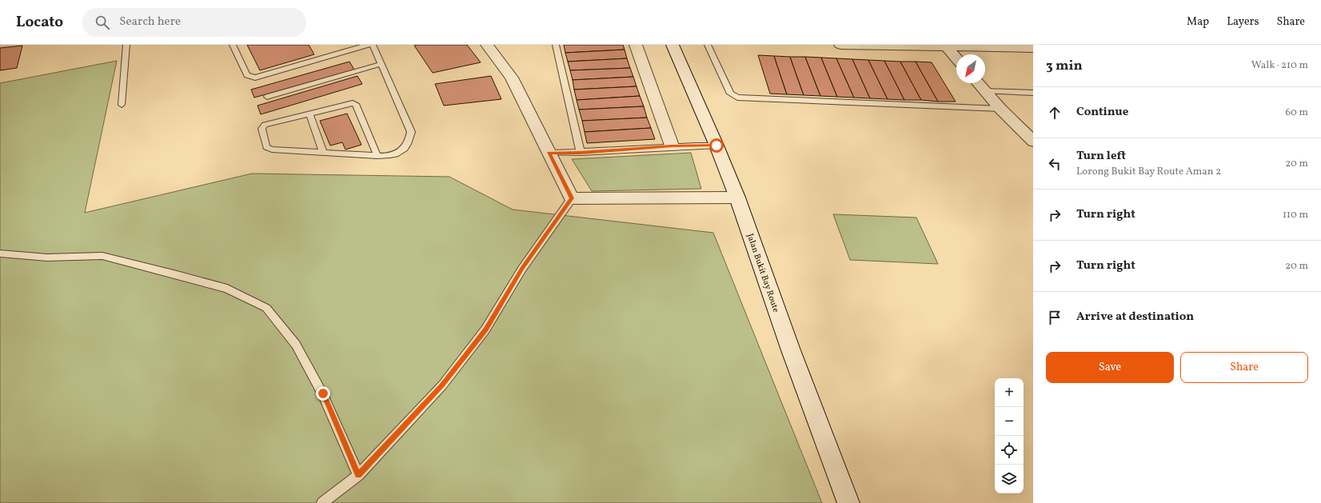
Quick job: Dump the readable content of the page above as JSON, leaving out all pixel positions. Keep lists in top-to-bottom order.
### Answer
{
  "streets": {
    "street": ["Jalan Bukit Bay Route"]
  },
  "north": "bottom left",
  "page": {
    "header": "Locato",
    "search": "Search here",
    "nav": ["Map", "Layers", "Share"],
    "heading": ["3 min", "Walk · 210 m"],
    "list": [
      ["Continue", "60 m"],
      ["Turn left", "Lorong Bukit Bay Route Aman 2", "20 m"],
      ["Turn right", "110 m"],
      ["Turn right", "20 m"],
      "Arrive at destination"
    ],
    "buttons": ["Save", "Share"],
    "map_buttons": ["+", "−"]
  }
}
